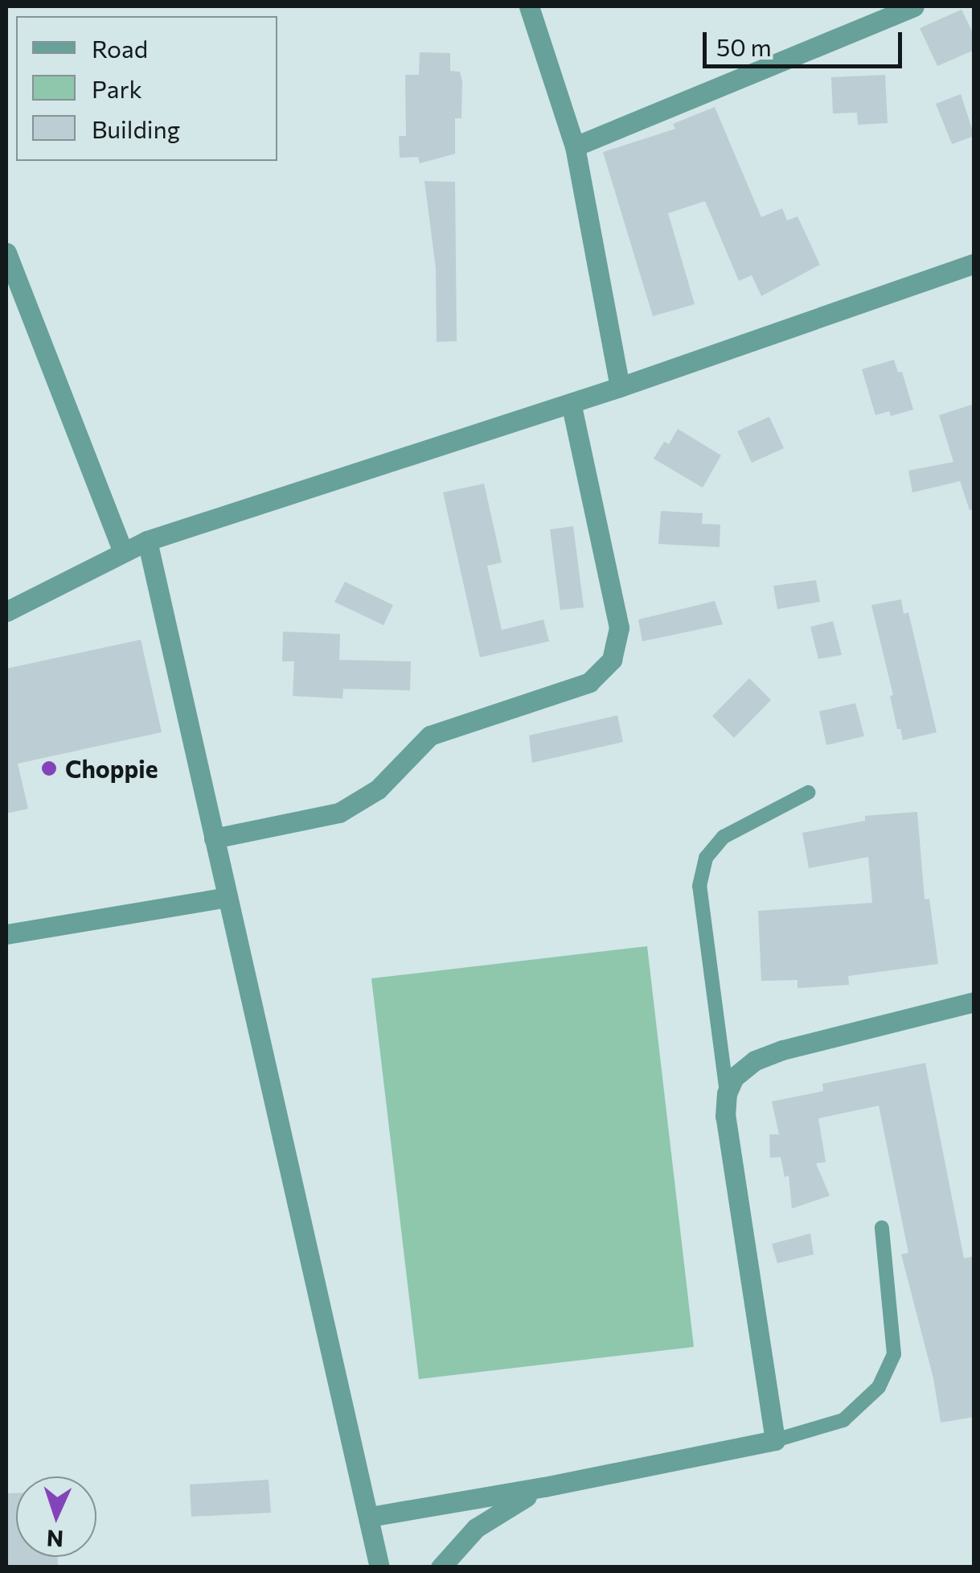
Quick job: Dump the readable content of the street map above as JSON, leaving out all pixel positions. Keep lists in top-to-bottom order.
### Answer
{
  "places": ["Choppie"],
  "legend": ["Road", "Park", "Building"],
  "scale_bar": "50 m",
  "north": "bottom"
}
